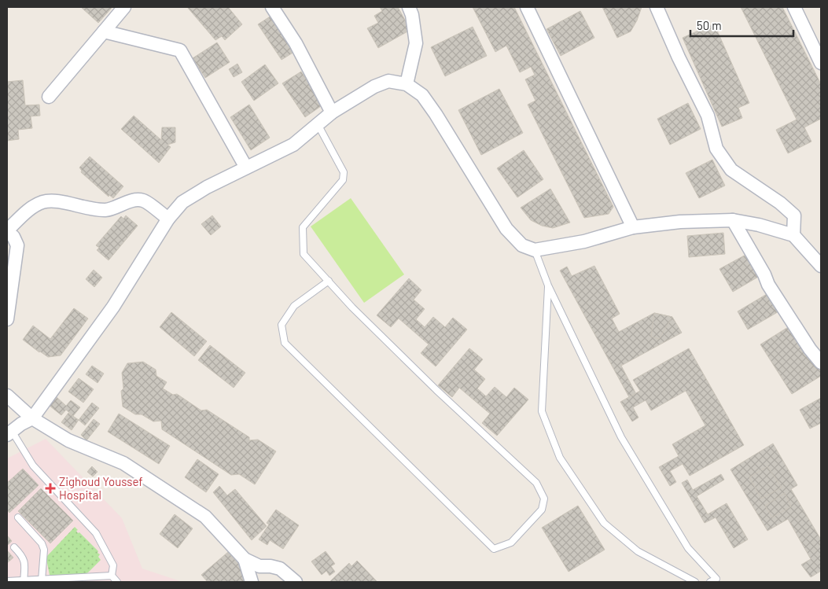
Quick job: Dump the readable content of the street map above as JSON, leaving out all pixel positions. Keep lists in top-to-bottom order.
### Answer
{
  "places": {
    "health": ["Zighoud Youssef Hospital"]
  },
  "scale_bar": "50 m"
}
